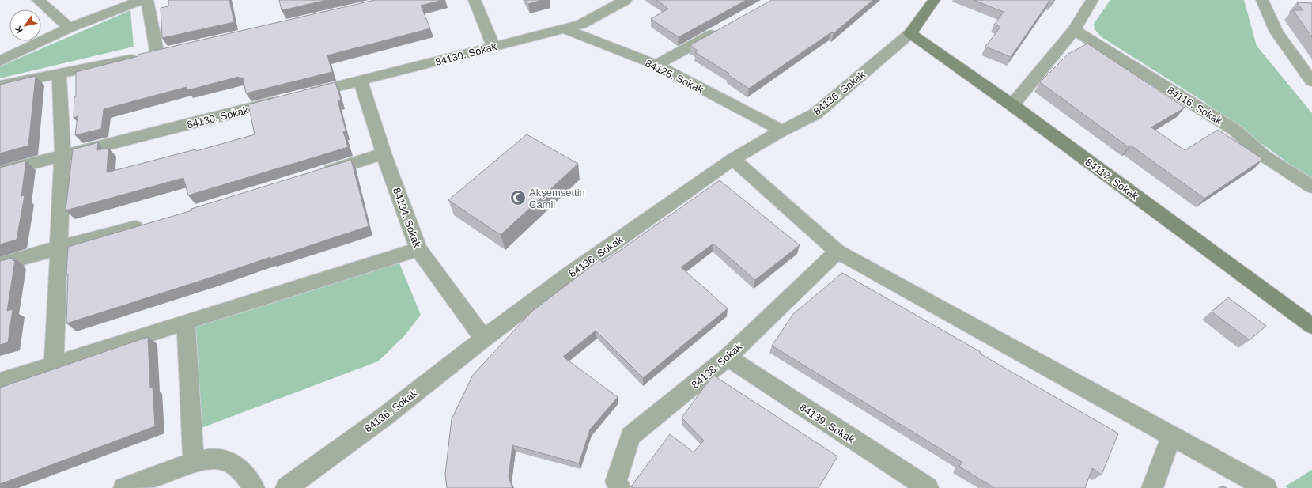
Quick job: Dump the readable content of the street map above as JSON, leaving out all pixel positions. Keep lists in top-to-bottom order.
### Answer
{
  "streets": {
    "main road": ["84117. Sokak"],
    "street": [
      "84130. Sokak",
      "84125. Sokak",
      "84136. Sokak",
      "84116. Sokak",
      "84134. Sokak",
      "84138. Sokak",
      "84139. Sokak"
    ]
  },
  "crossings": [
    ["84130. Sokak", "84125. Sokak"],
    ["84130. Sokak", "84134. Sokak"],
    ["84125. Sokak", "84136. Sokak"],
    ["84136. Sokak", "84117. Sokak"],
    ["84136. Sokak", "84134. Sokak"],
    ["84138. Sokak", "84139. Sokak"]
  ],
  "places": {
    "mosque": ["Akşemsettin Camii"]
  },
  "north": "bottom left"
}
